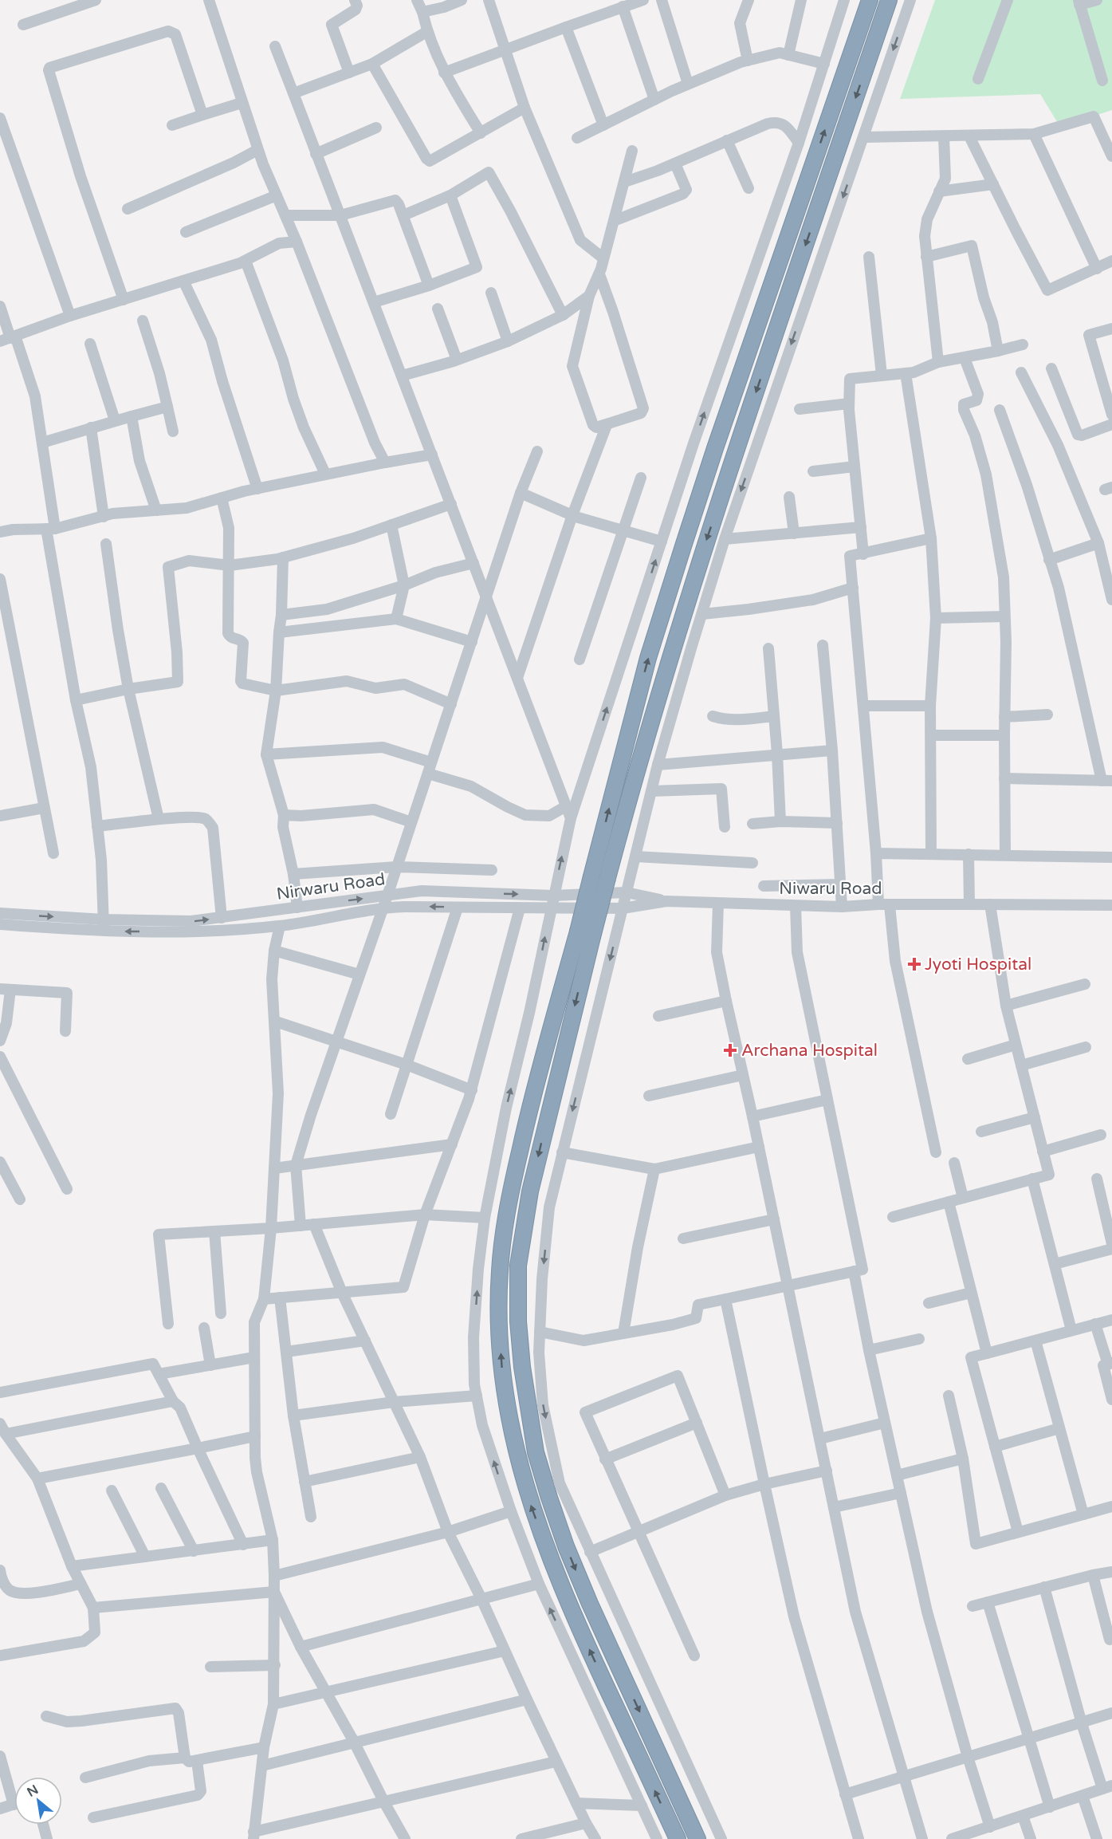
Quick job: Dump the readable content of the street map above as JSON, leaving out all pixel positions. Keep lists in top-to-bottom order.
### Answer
{
  "streets": {
    "street": ["Nirwaru Road", "Niwaru Road"]
  },
  "crossings": [
    ["Nirwaru Road", "Niwaru Road"]
  ],
  "places": {
    "health": ["Jyoti Hospital", "Archana Hospital"]
  },
  "north": "top left"
}
